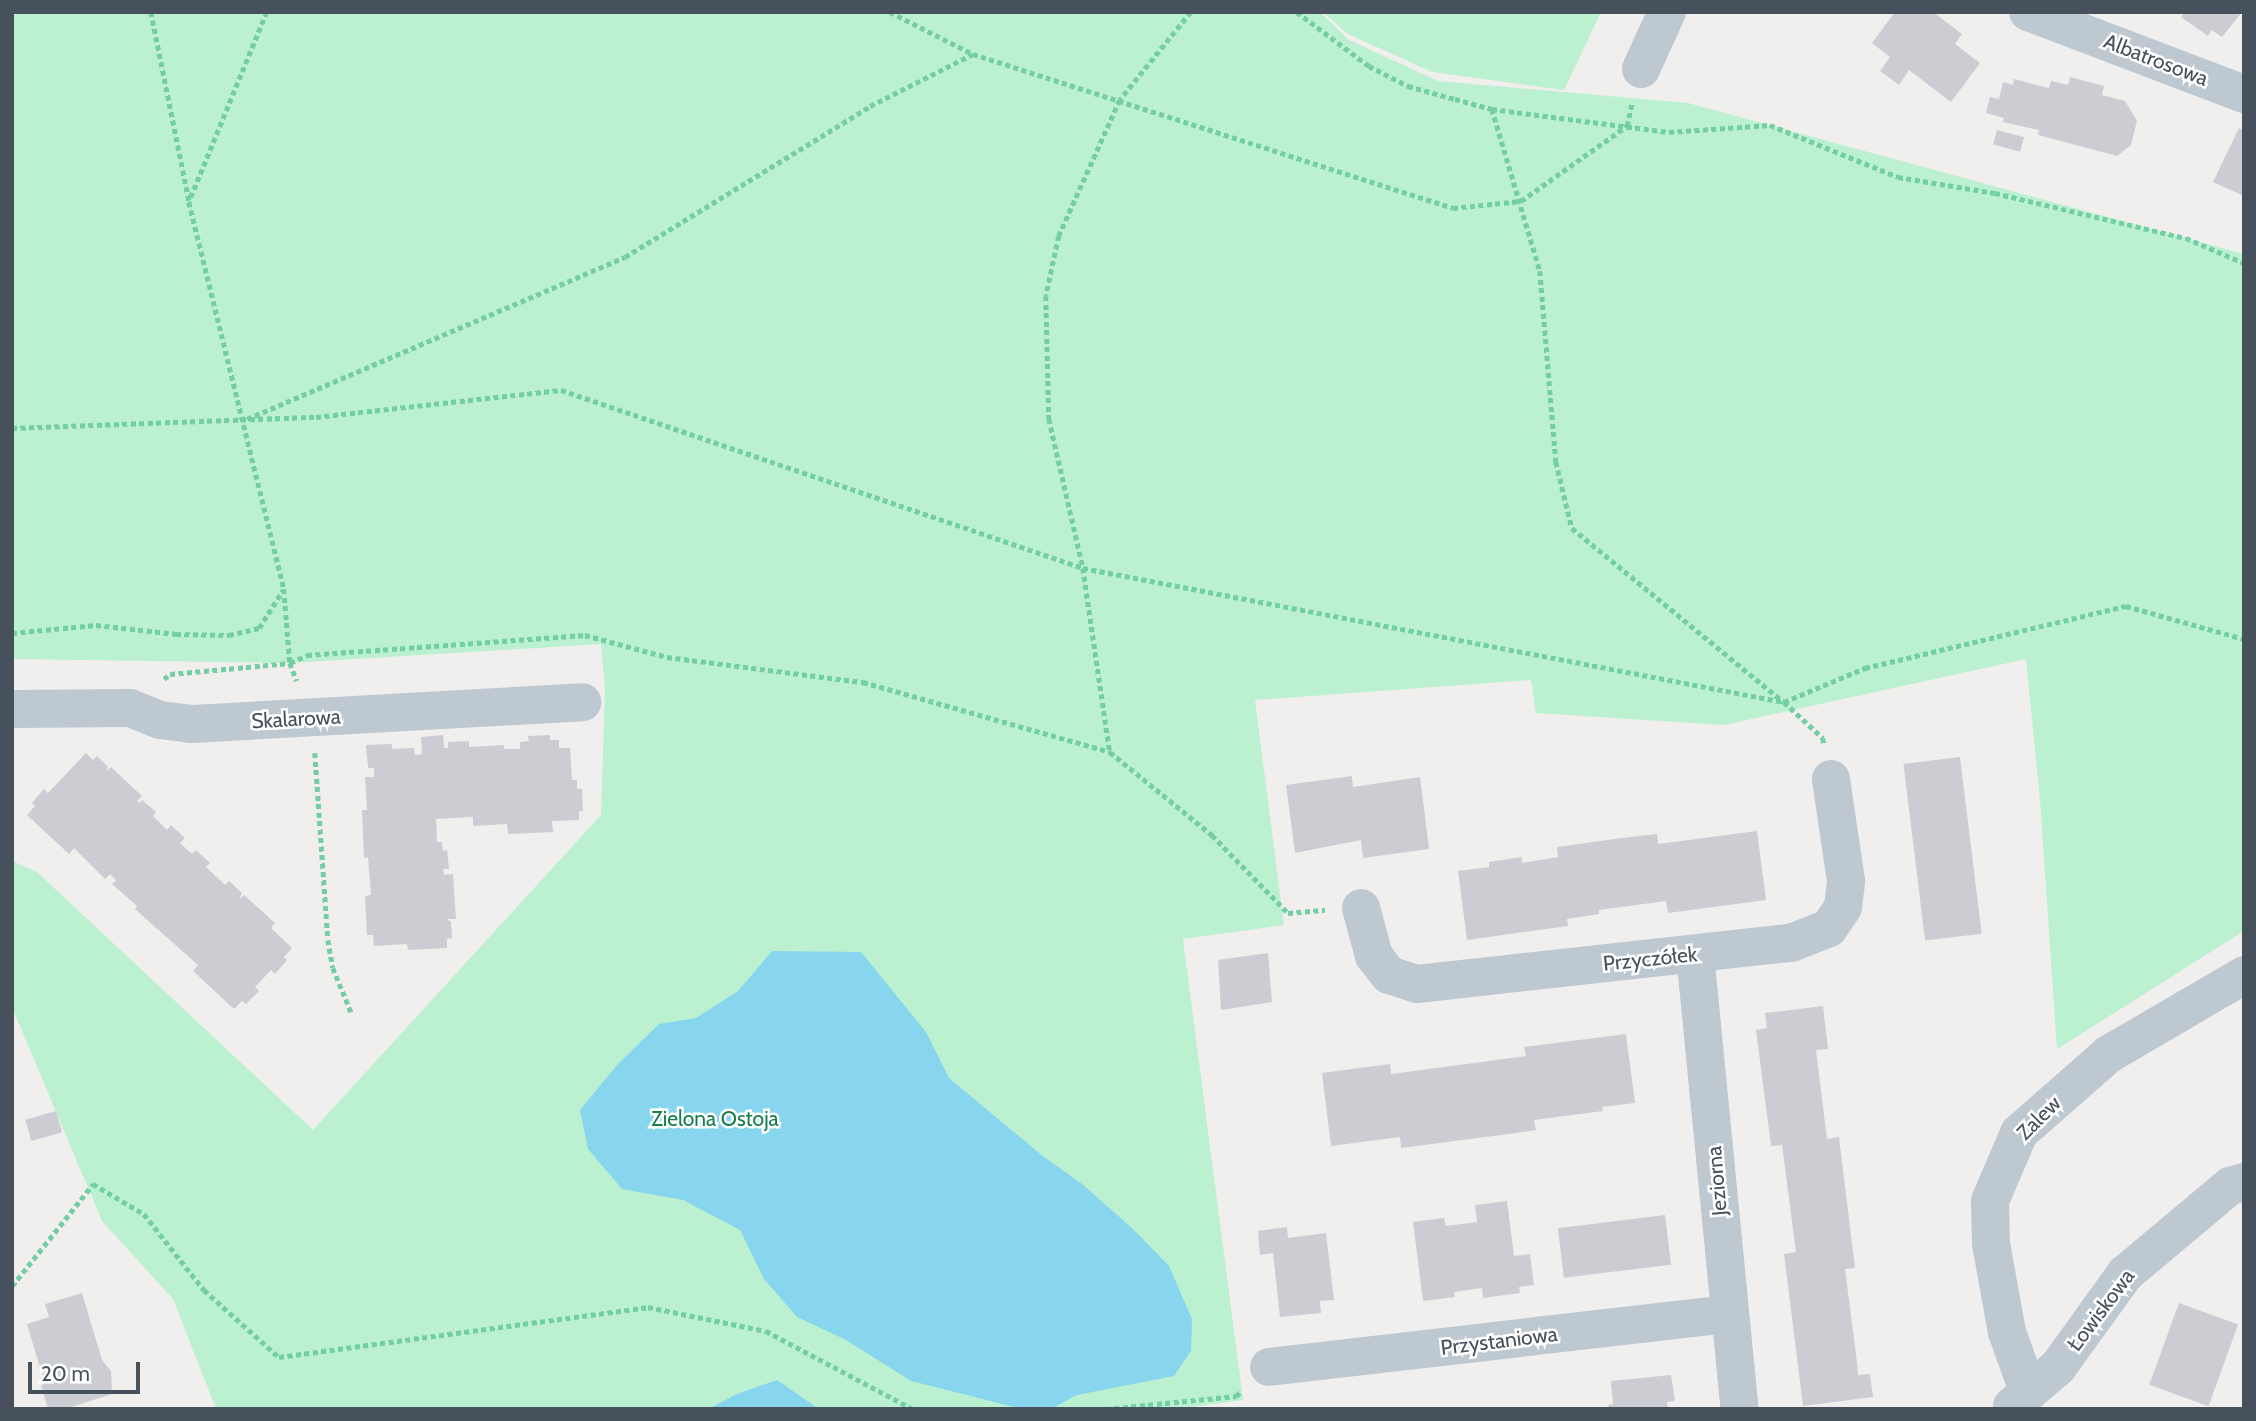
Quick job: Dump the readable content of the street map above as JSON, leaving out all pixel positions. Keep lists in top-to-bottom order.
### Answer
{
  "streets": {
    "street": [
      "Albatrosowa",
      "Skalarowa",
      "Przyczółek",
      "Zalew",
      "Jeziorna",
      "Łowiskowa",
      "Przystaniowa"
    ]
  },
  "crossings": [
    ["Przyczółek", "Jeziorna"],
    ["Zalew", "Łowiskowa"],
    ["Jeziorna", "Przystaniowa"]
  ],
  "parks": ["Zielona Ostoja"],
  "scale_bar": "20 m"
}
